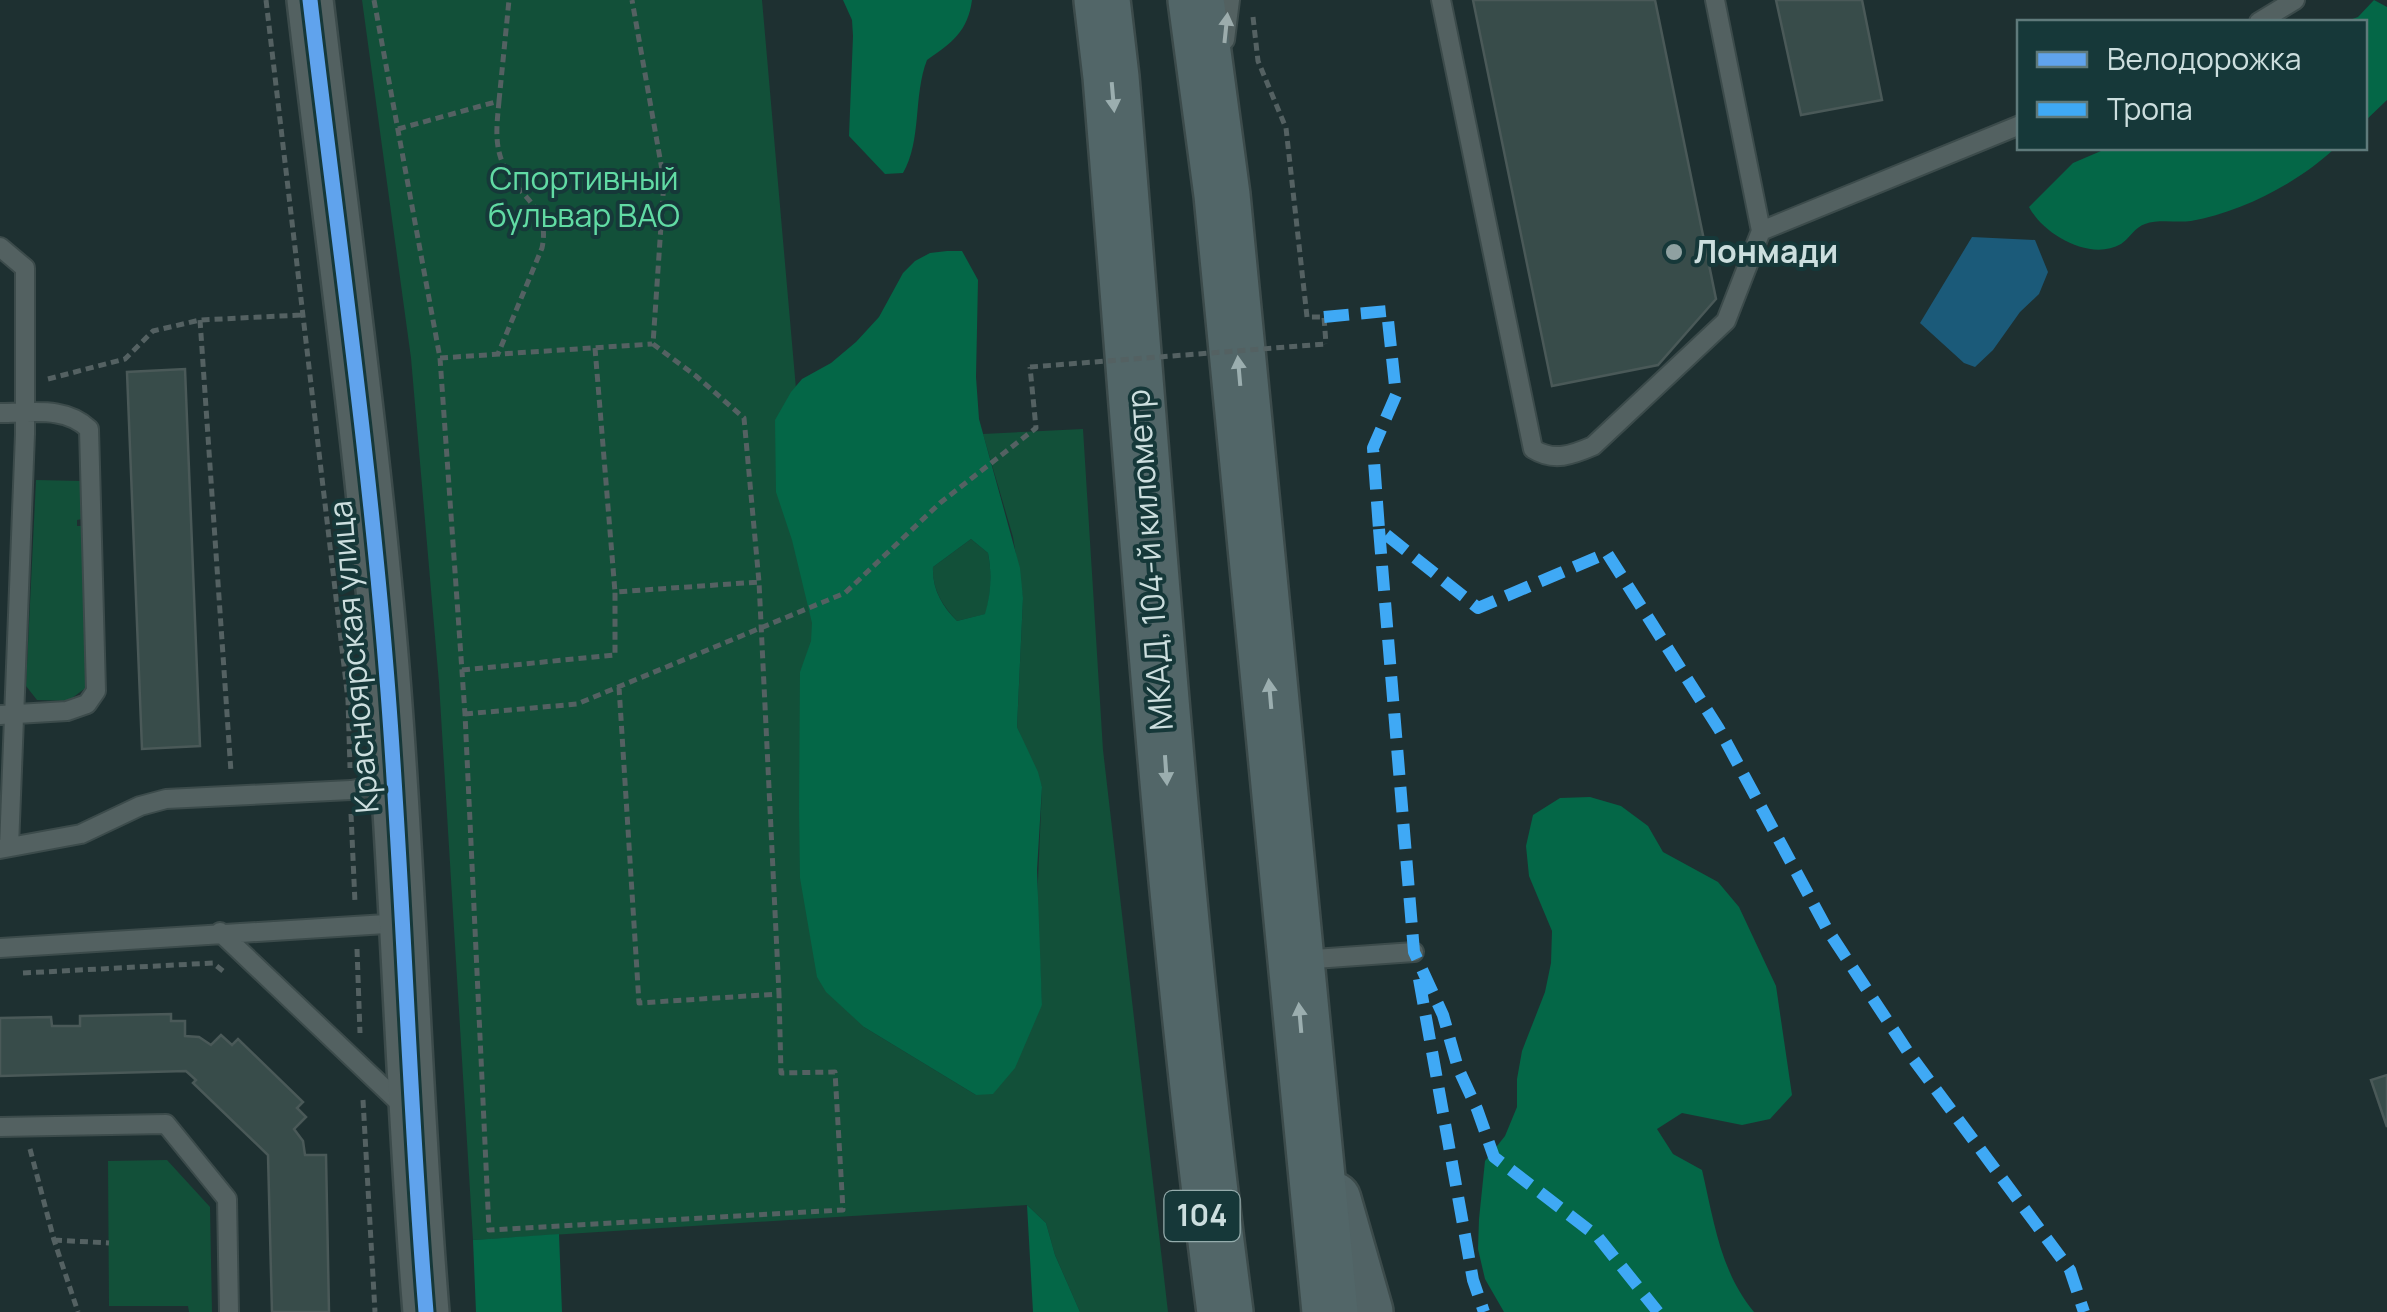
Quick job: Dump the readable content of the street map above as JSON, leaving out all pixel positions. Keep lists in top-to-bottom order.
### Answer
{
  "streets": {
    "highway": ["МКАД, 104-й километр"],
    "main road": ["104"],
    "street": ["Красноярская улица"]
  },
  "crossings": [
    ["МКАД, 104-й километр", "104"]
  ],
  "parks": ["Спортивный бульвар ВАО"],
  "places": ["Лонмади"],
  "legend": ["Велодорожка", "Тропа"]
}
